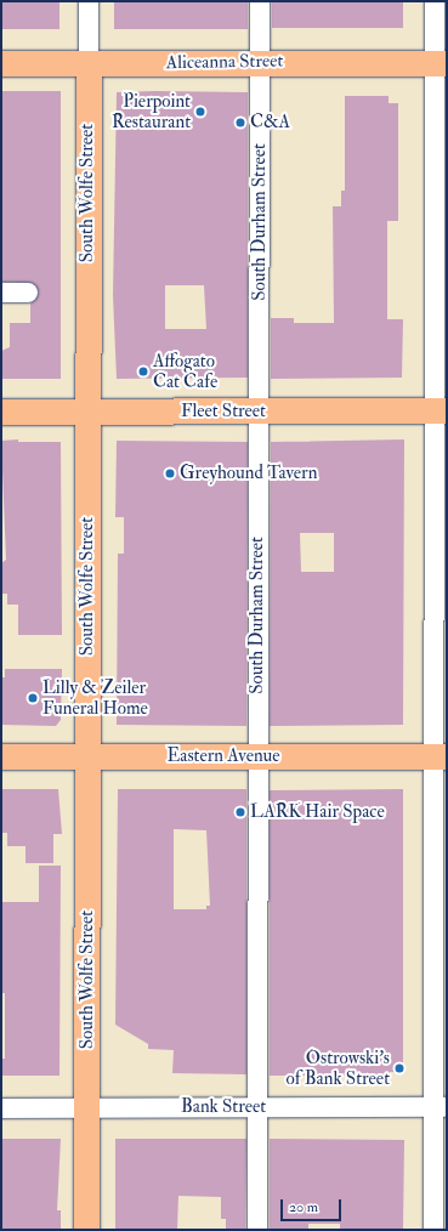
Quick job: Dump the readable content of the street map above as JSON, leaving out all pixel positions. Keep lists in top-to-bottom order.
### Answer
{
  "streets": {
    "main road": [
      "Aliceanna Street",
      "South Wolfe Street",
      "Fleet Street",
      "Eastern Avenue"
    ],
    "street": ["South Durham Street", "Bank Street"]
  },
  "crossings": [
    ["Aliceanna Street", "South Wolfe Street"],
    ["Aliceanna Street", "South Durham Street"],
    ["South Wolfe Street", "Fleet Street"],
    ["South Wolfe Street", "Eastern Avenue"],
    ["South Wolfe Street", "Bank Street"],
    ["South Durham Street", "Fleet Street"],
    ["South Durham Street", "Eastern Avenue"],
    ["South Durham Street", "Bank Street"]
  ],
  "places": [
    "Pierpoint Restaurant",
    "C&A",
    "Affogato Cat Cafe",
    "Greyhound Tavern",
    "Lilly & Zeiler Funeral Home",
    "LARK Hair Space",
    "Ostrowski's of Bank Street"
  ],
  "scale_bar": "20 m"
}
